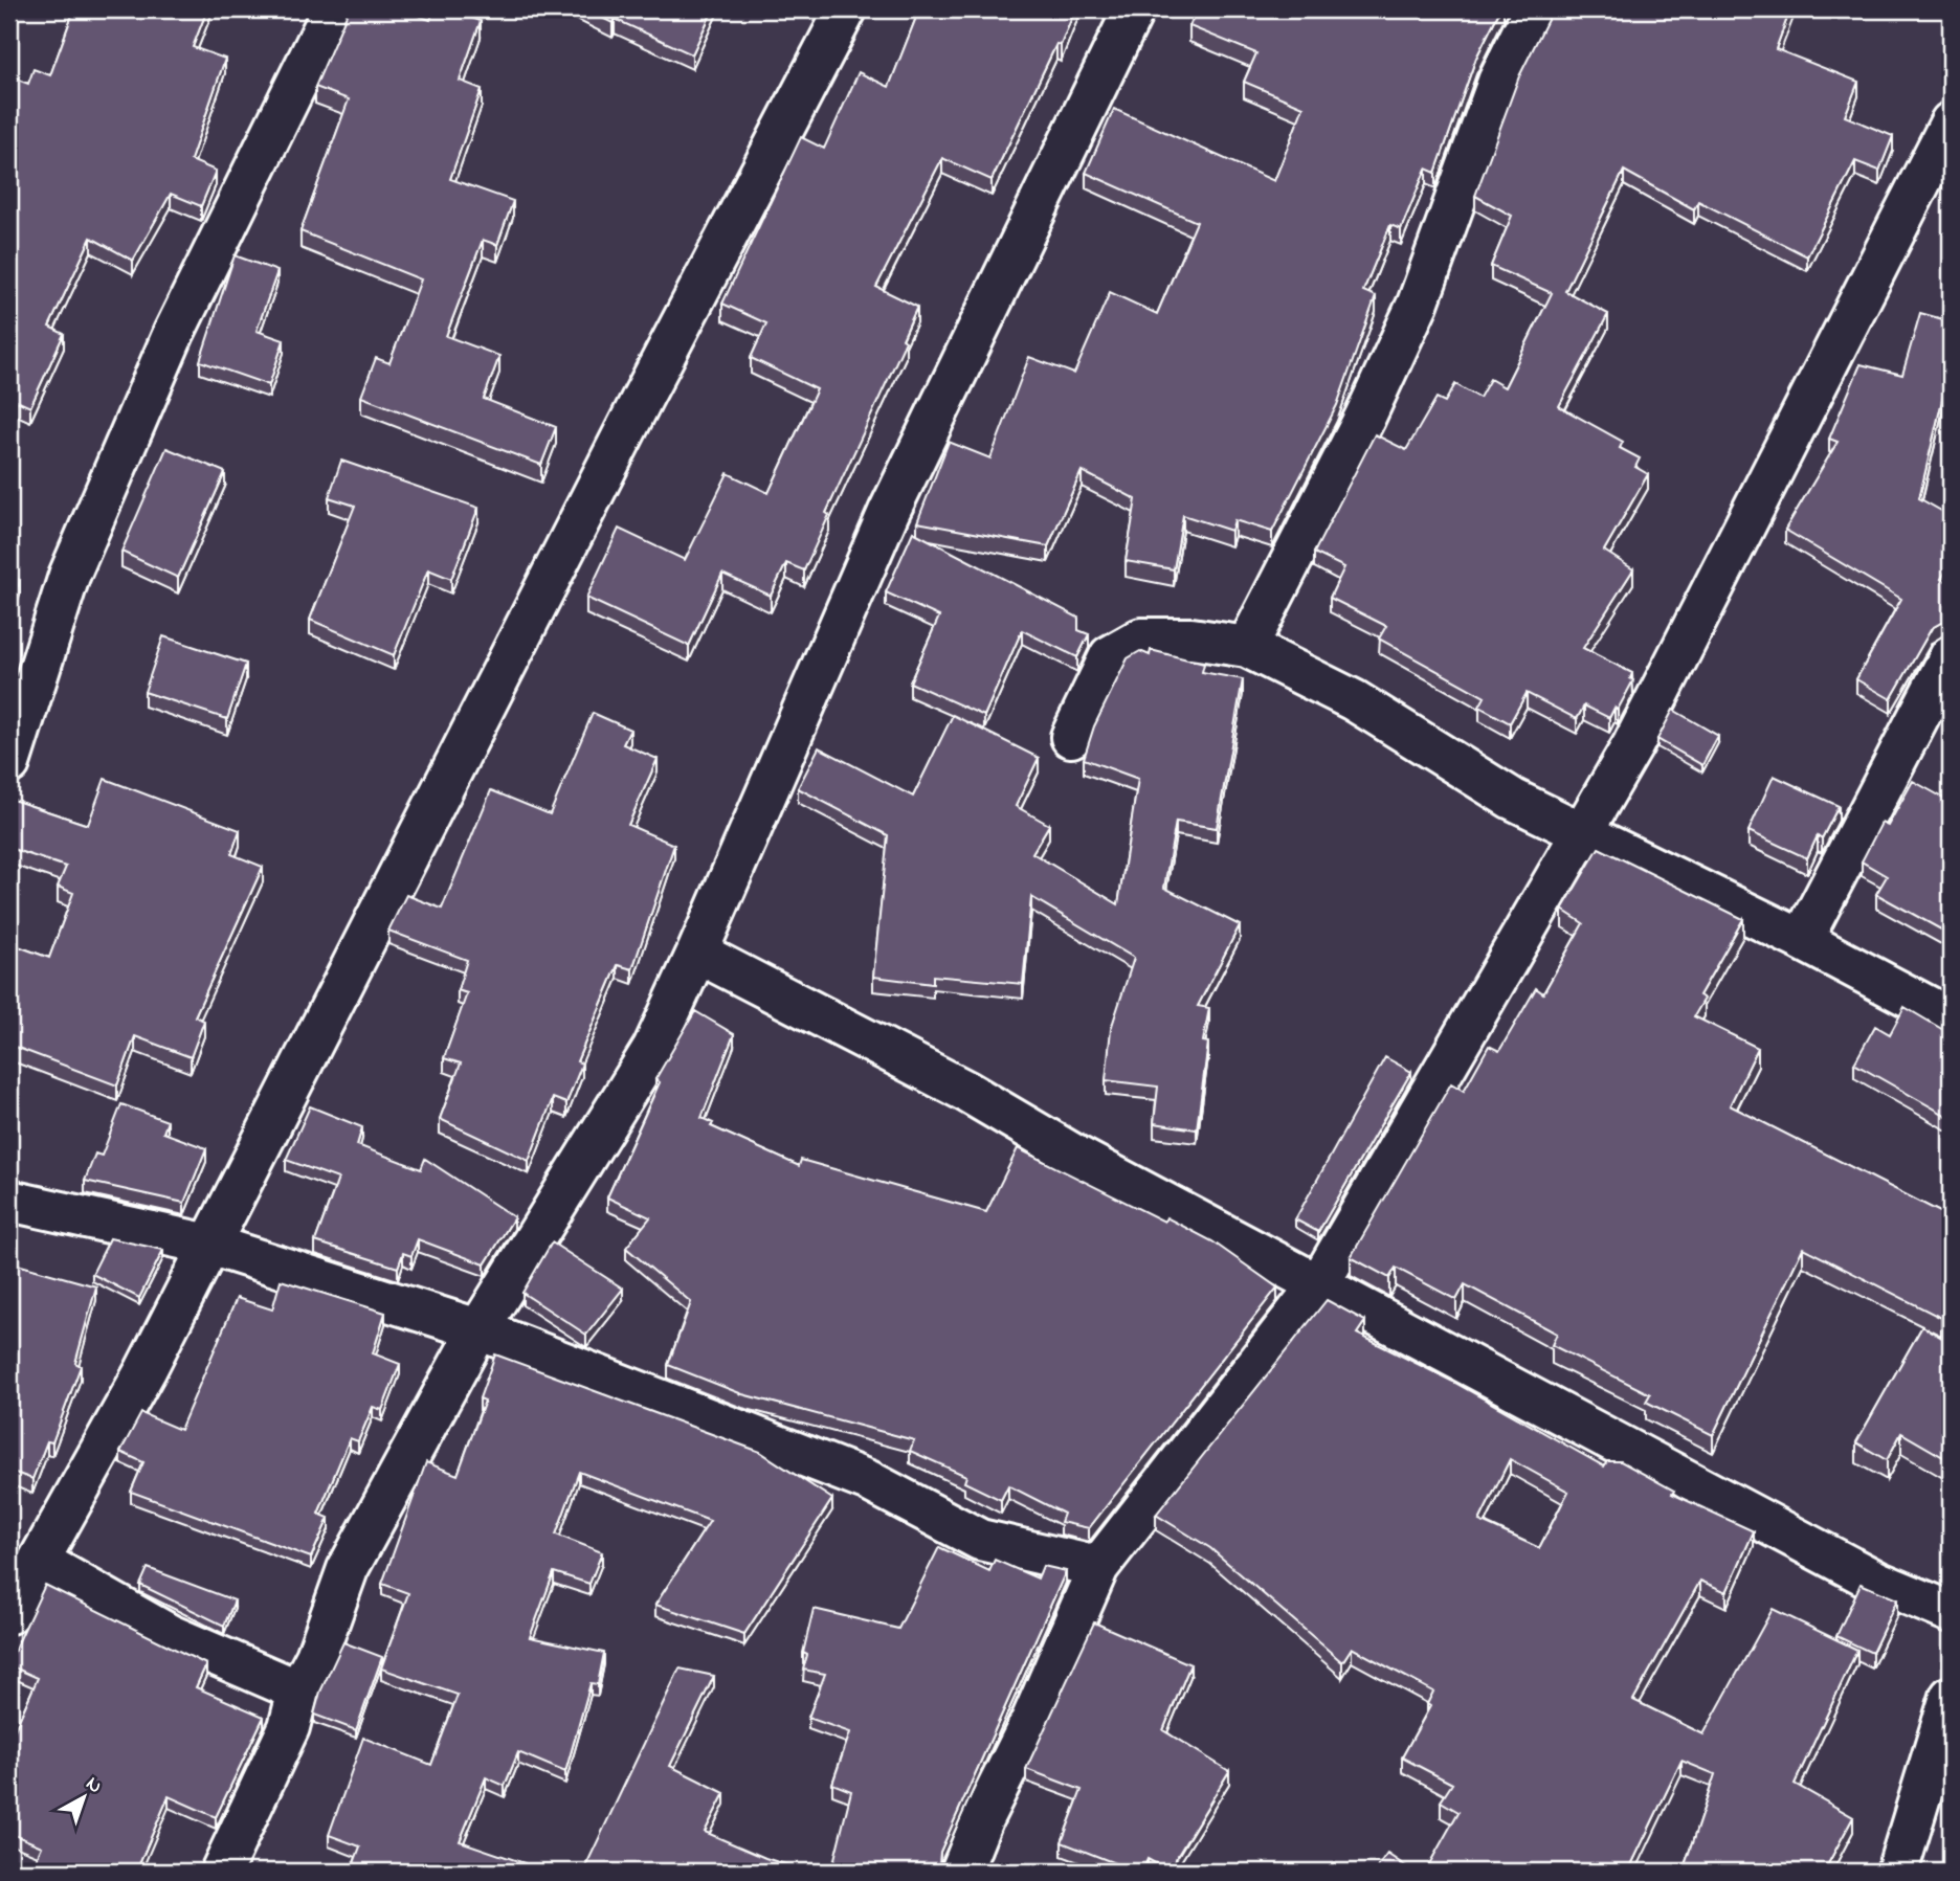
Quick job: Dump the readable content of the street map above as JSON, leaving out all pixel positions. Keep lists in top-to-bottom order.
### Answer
{
  "north": "top right"
}
